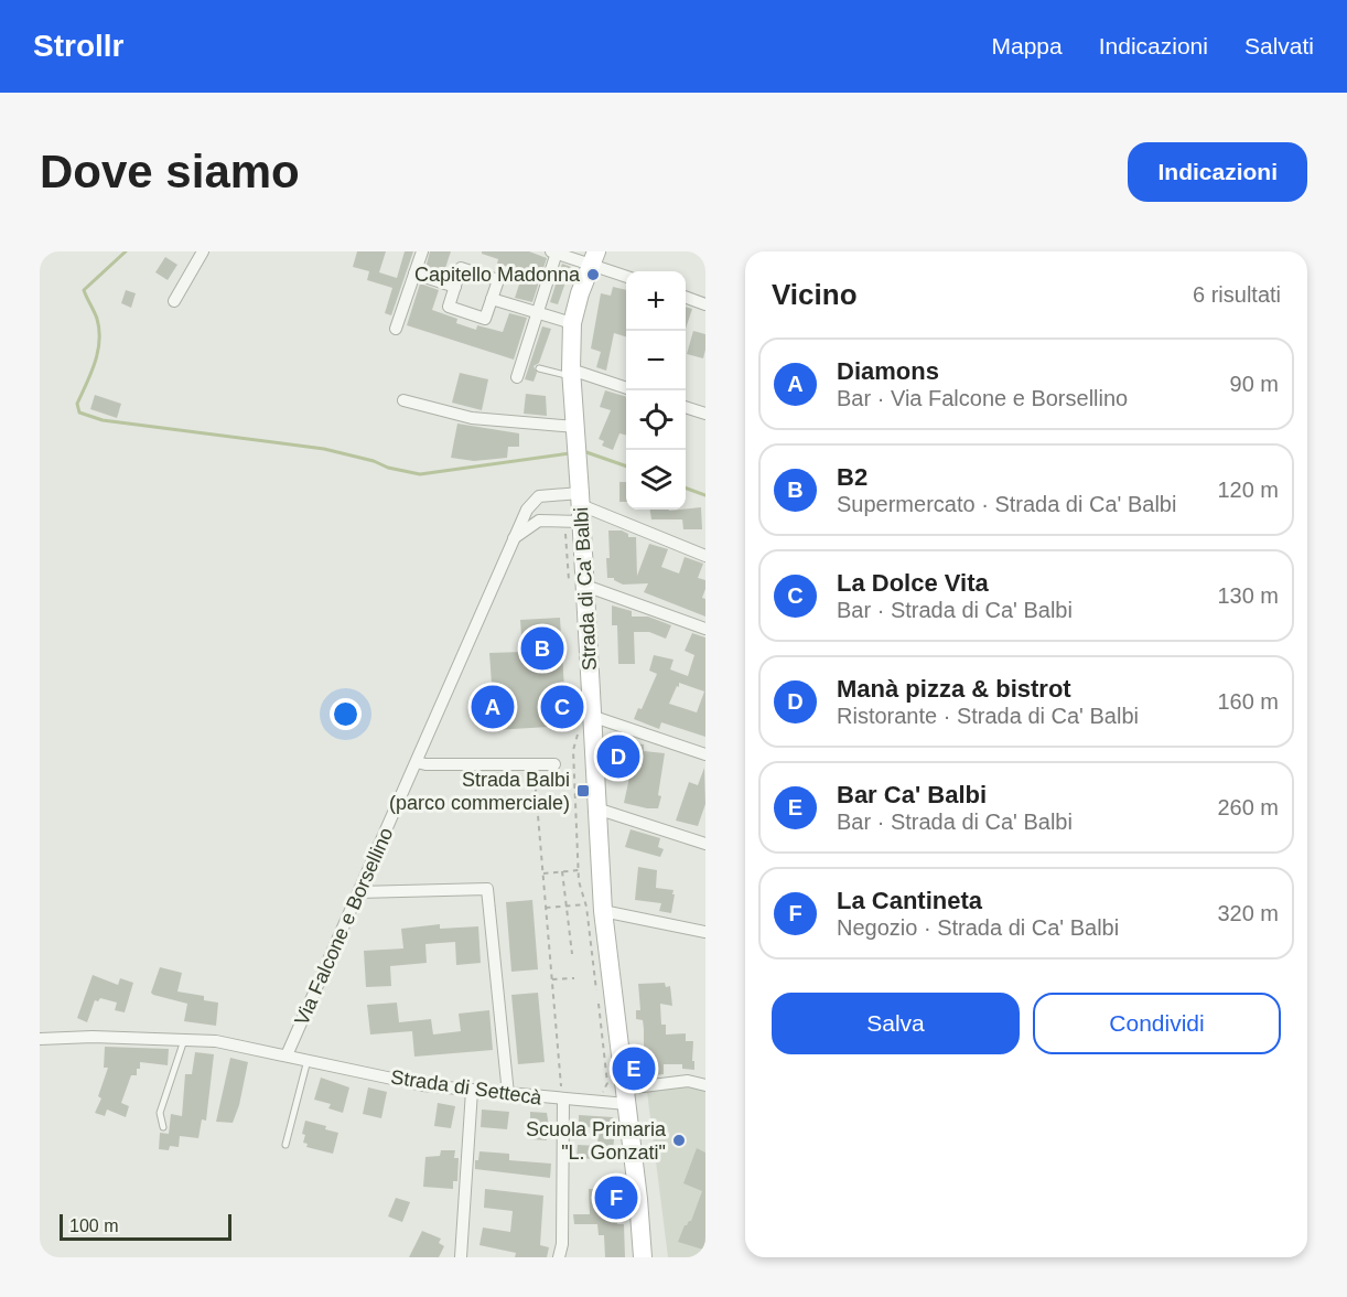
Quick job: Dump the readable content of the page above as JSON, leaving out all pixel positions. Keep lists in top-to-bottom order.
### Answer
{
  "streets": {
    "main road": ["Strada di Ca' Balbi"],
    "street": ["Via Falcone e Borsellino", "Strada di Settecà"]
  },
  "crossings": [
    ["Strada di Ca' Balbi", "Via Falcone e Borsellino"],
    ["Strada di Ca' Balbi", "Strada di Settecà"],
    ["Via Falcone e Borsellino", "Strada di Settecà"]
  ],
  "places": {
    "other": ["Capitello Madonna", "Scuola Primaria \"L. Gonzati\""],
    "transit": ["Strada Balbi (parco commerciale)"]
  },
  "scale_bar": "100 m",
  "page": {
    "header": "Strollr",
    "nav": ["Mappa", "Indicazioni", "Salvati"],
    "buttons": [
      "Indicazioni",
      ["Salva", "Condividi"]
    ],
    "title": "Dove siamo",
    "heading": ["Vicino", "6 risultati"],
    "map_buttons": ["+", "−"],
    "list": [
      {
        "mark": "A",
        "name": "Diamons",
        "note": "Bar · Via Falcone e Borsellino",
        "value": "90 m"
      },
      {
        "mark": "B",
        "name": "B2",
        "note": "Supermercato · Strada di Ca' Balbi",
        "value": "120 m"
      },
      {
        "mark": "C",
        "name": "La Dolce Vita",
        "note": "Bar · Strada di Ca' Balbi",
        "value": "130 m"
      },
      {
        "mark": "D",
        "name": "Manà pizza & bistrot",
        "note": "Ristorante · Strada di Ca' Balbi",
        "value": "160 m"
      },
      {
        "mark": "E",
        "name": "Bar Ca' Balbi",
        "note": "Bar · Strada di Ca' Balbi",
        "value": "260 m"
      },
      {
        "mark": "F",
        "name": "La Cantineta",
        "note": "Negozio · Strada di Ca' Balbi",
        "value": "320 m"
      }
    ],
    "pins": [
      "B",
      "A",
      "C",
      "D",
      "E",
      "F"
    ],
    "scale": "100 m"
  }
}
